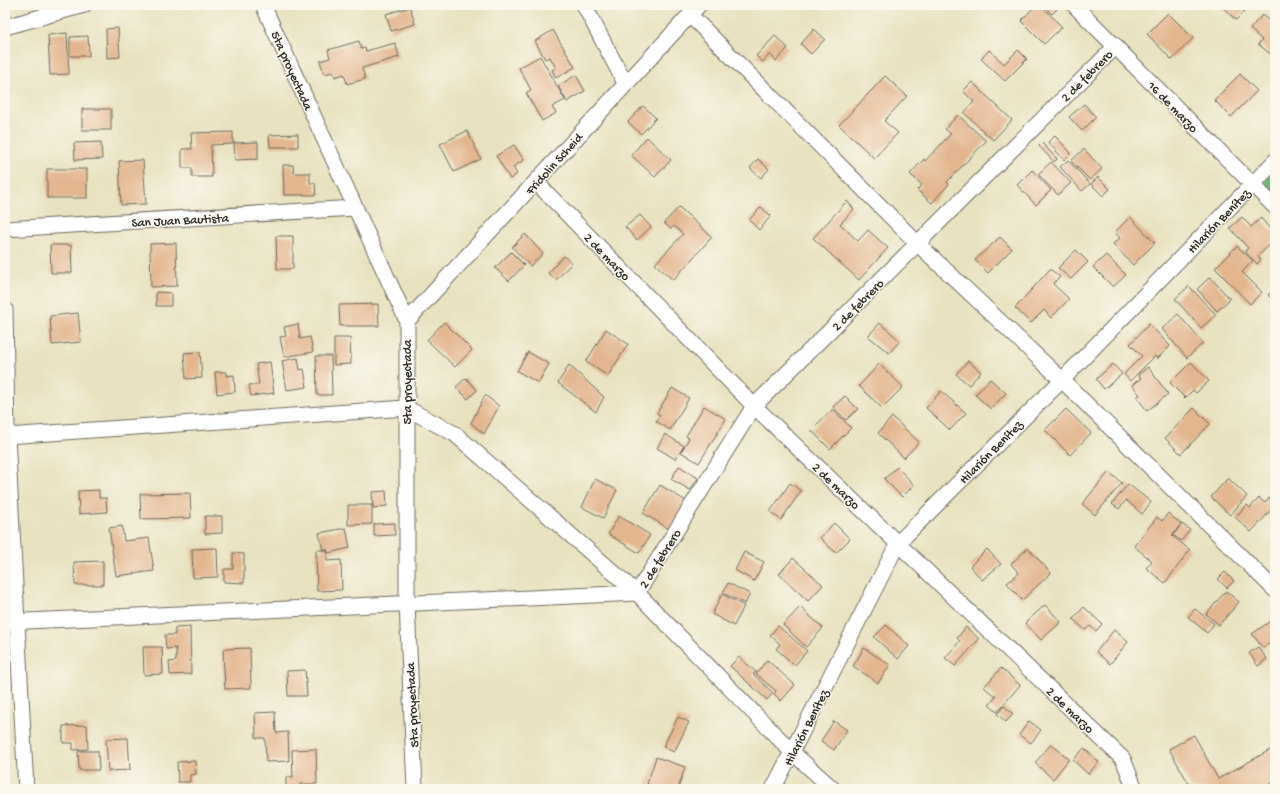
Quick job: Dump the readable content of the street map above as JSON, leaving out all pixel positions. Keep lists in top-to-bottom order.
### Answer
{
  "streets": {
    "street": [
      "5ta proyectada",
      "2 de febrero",
      "16 de marzo",
      "Fridolin Scheid",
      "San Juan Bautista",
      "Hilarión Benítez",
      "2 de marzo"
    ]
  },
  "crossings": [
    ["5ta proyectada", "Fridolin Scheid"],
    ["5ta proyectada", "San Juan Bautista"],
    ["2 de febrero", "16 de marzo"],
    ["2 de febrero", "2 de marzo"],
    ["16 de marzo", "Hilarión Benítez"],
    ["Fridolin Scheid", "2 de marzo"],
    ["Hilarión Benítez", "2 de marzo"]
  ]
}
